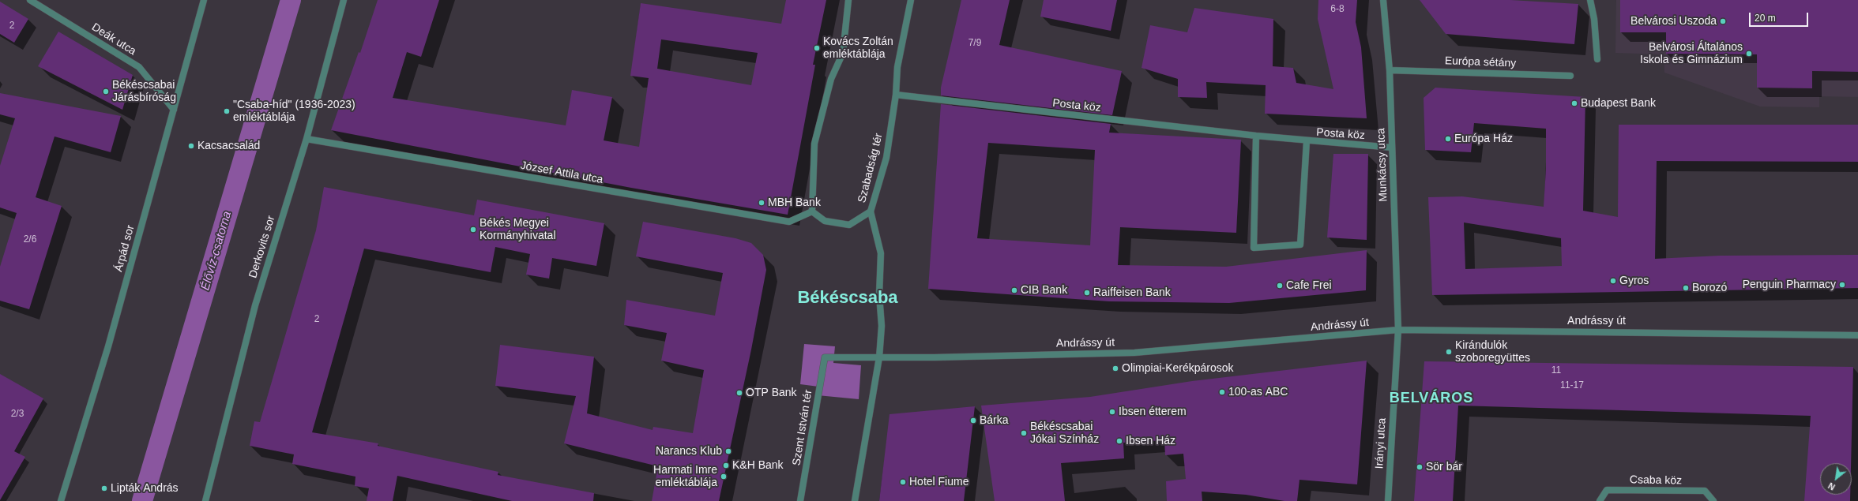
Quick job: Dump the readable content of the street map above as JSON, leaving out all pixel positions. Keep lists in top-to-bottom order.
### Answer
{
  "streets": {
    "street": [
      "Deák utca",
      "Európa sétány",
      "Posta köz",
      "Munkácsy utca",
      "Szabadság tér",
      "József Attila utca",
      "Derkovits sor",
      "Árpád sor",
      "Andrássy út",
      "Szent István tér",
      "Irányi utca",
      "Csaba köz"
    ]
  },
  "crossings": [
    ["Deák utca", "Árpád sor"],
    ["Európa sétány", "Munkácsy utca"],
    ["Posta köz", "Munkácsy utca"],
    ["Posta köz", "Szabadság tér"],
    ["Munkácsy utca", "Andrássy út"],
    ["Munkácsy utca", "Irányi utca"],
    ["Szabadság tér", "József Attila utca"],
    ["József Attila utca", "Derkovits sor"],
    ["Andrássy út", "Szent István tér"],
    ["Andrássy út", "Irányi utca"]
  ],
  "districts": ["Békéscsaba", "BELVÁROS"],
  "water": ["Élővíz-csatorna"],
  "places": [
    "Belvárosi Uszoda",
    "Kovács Zoltán emléktáblája",
    "Belvárosi Általános Iskola és Gimnázium",
    "Békéscsabai Járásbíróság",
    "Budapest Bank",
    "\"Csaba‑híd\" (1936-2023) emléktáblája",
    "Európa Ház",
    "Kacsacsalád",
    "MBH Bank",
    "Békés Megyei Kormányhivatal",
    "Gyros",
    "Penguin Pharmacy",
    "Cafe Frei",
    "Borozó",
    "CIB Bank",
    "Raiffeisen Bank",
    "Kirándulók szoboregyüttes",
    "Olimpiai-Kerékpárosok",
    "100-as ABC",
    "OTP Bank",
    "Ibsen étterem",
    "Bárka",
    "Békéscsabai Jókai Színház",
    "Ibsen Ház",
    "Narancs Klub",
    "K&H Bank",
    "Sör bár",
    "Harmati Imre emléktáblája",
    "Hotel Fiume",
    "Lipták András"
  ],
  "house_numbers": [
    "6-8",
    "2",
    "7/9",
    "2/6",
    "2",
    "11",
    "11-17",
    "2/3"
  ],
  "scale_bar": "20 m",
  "north": "bottom left"
}
